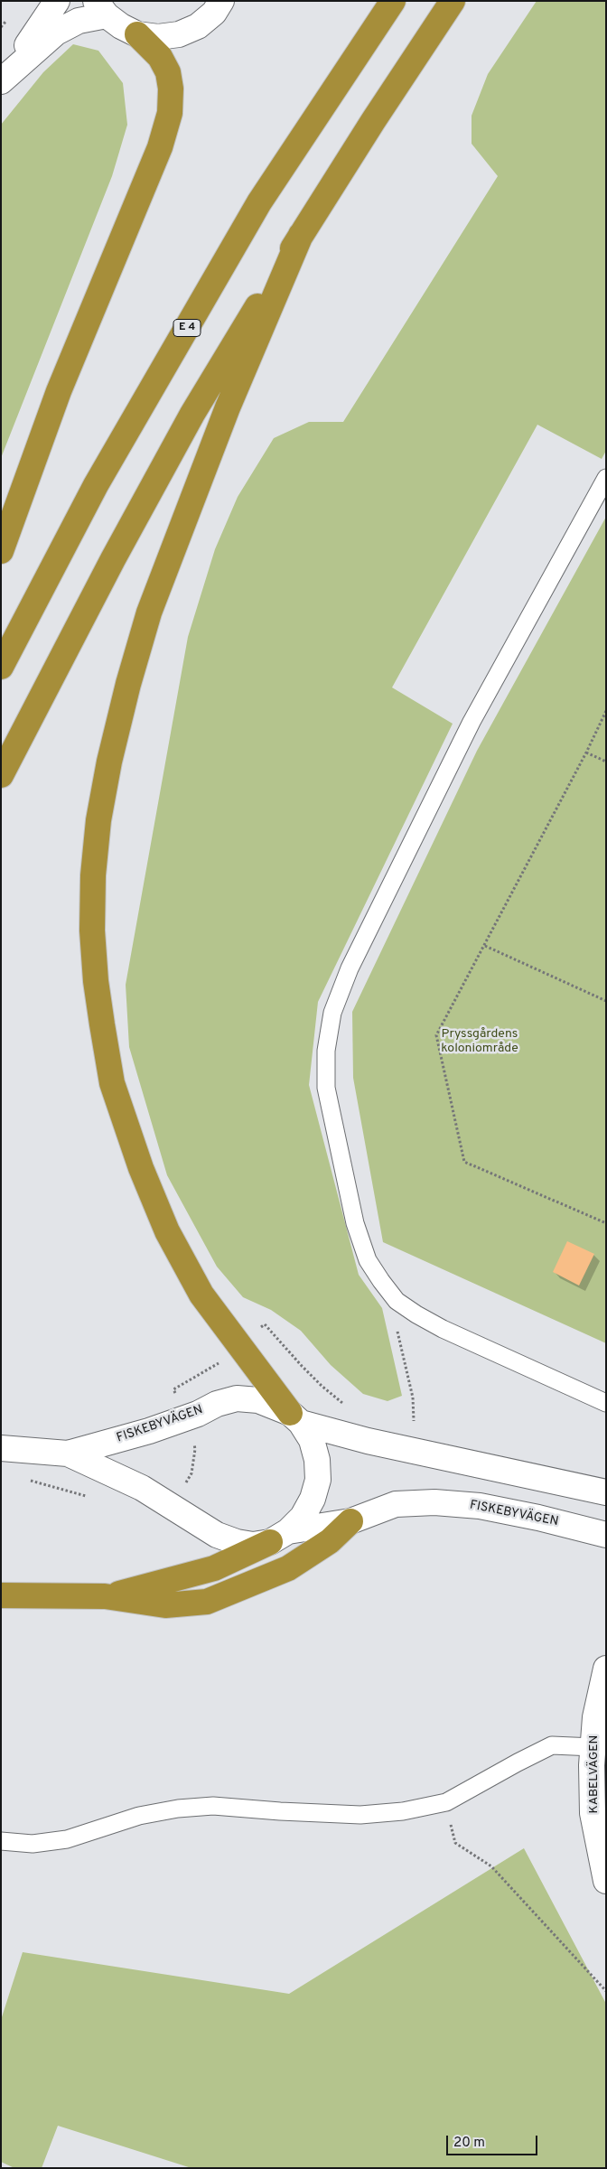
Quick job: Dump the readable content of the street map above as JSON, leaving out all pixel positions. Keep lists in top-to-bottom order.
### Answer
{
  "streets": {
    "highway": ["E 4"],
    "street": ["FISKEBYVÄGEN", "KABELVÄGEN"]
  },
  "parks": ["Pryssgårdens koloniområde"],
  "scale_bar": "20 m"
}
